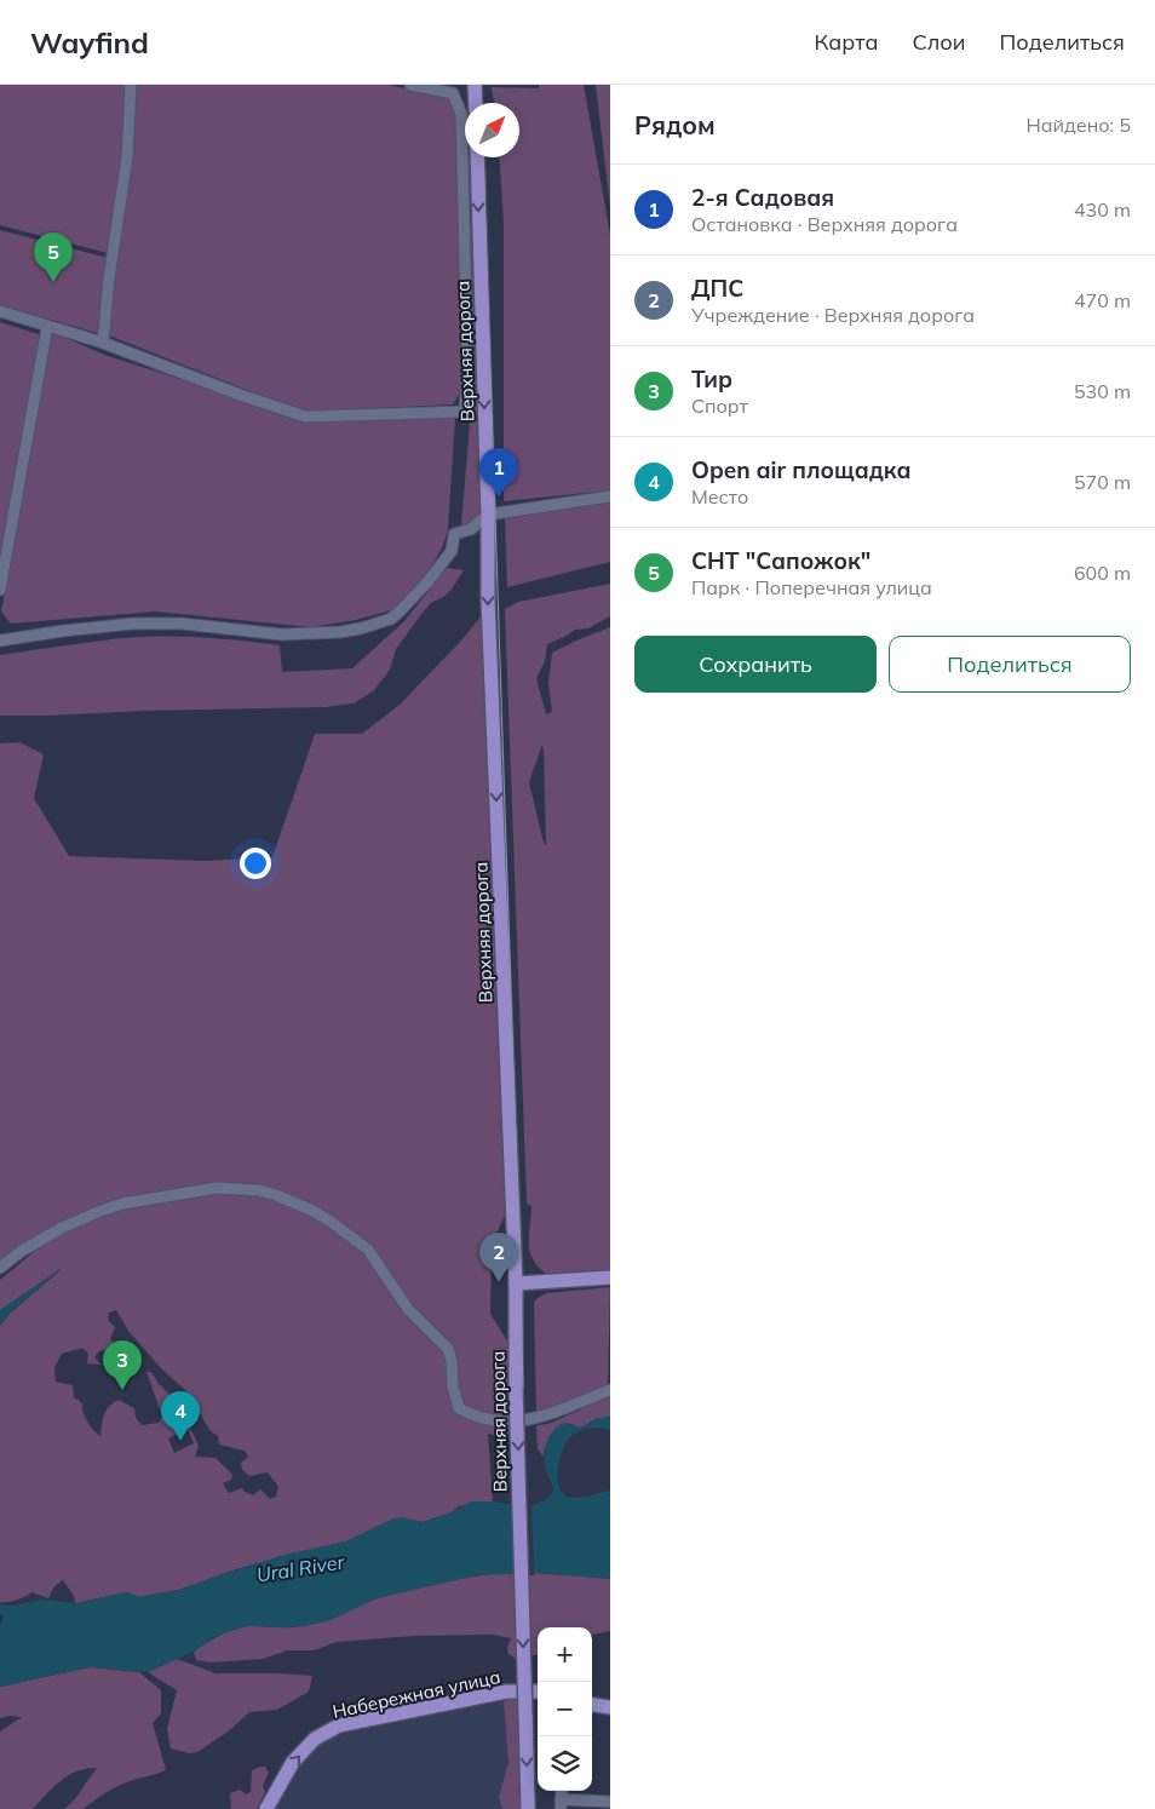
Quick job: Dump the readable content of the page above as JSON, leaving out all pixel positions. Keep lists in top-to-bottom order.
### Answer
{
  "streets": {
    "main road": ["Верхняя дорога", "Набережная улица"]
  },
  "one_way": ["Верхняя дорога", "Набережная улица"],
  "water": ["Ural River"],
  "north": "top right",
  "page": {
    "header": "Wayfind",
    "nav": ["Карта", "Слои", "Поделиться"],
    "heading": ["Рядом", "Найдено: 5"],
    "list": [
      {
        "mark": "1",
        "name": "2-я Садовая",
        "note": "Остановка · Верхняя дорога",
        "value": "430 m"
      },
      {
        "mark": "2",
        "name": "ДПС",
        "note": "Учреждение · Верхняя дорога",
        "value": "470 m"
      },
      {
        "mark": "3",
        "name": "Тир",
        "note": "Спорт",
        "value": "530 m"
      },
      {
        "mark": "4",
        "name": "Open air площадка",
        "note": "Место",
        "value": "570 m"
      },
      {
        "mark": "5",
        "name": "СНТ \"Сапожок\"",
        "note": "Парк · Поперечная улица",
        "value": "600 m"
      }
    ],
    "pins": [
      "5",
      "1",
      "2",
      "3",
      "4"
    ],
    "buttons": ["Сохранить", "Поделиться"],
    "map_buttons": ["+", "−"]
  }
}
